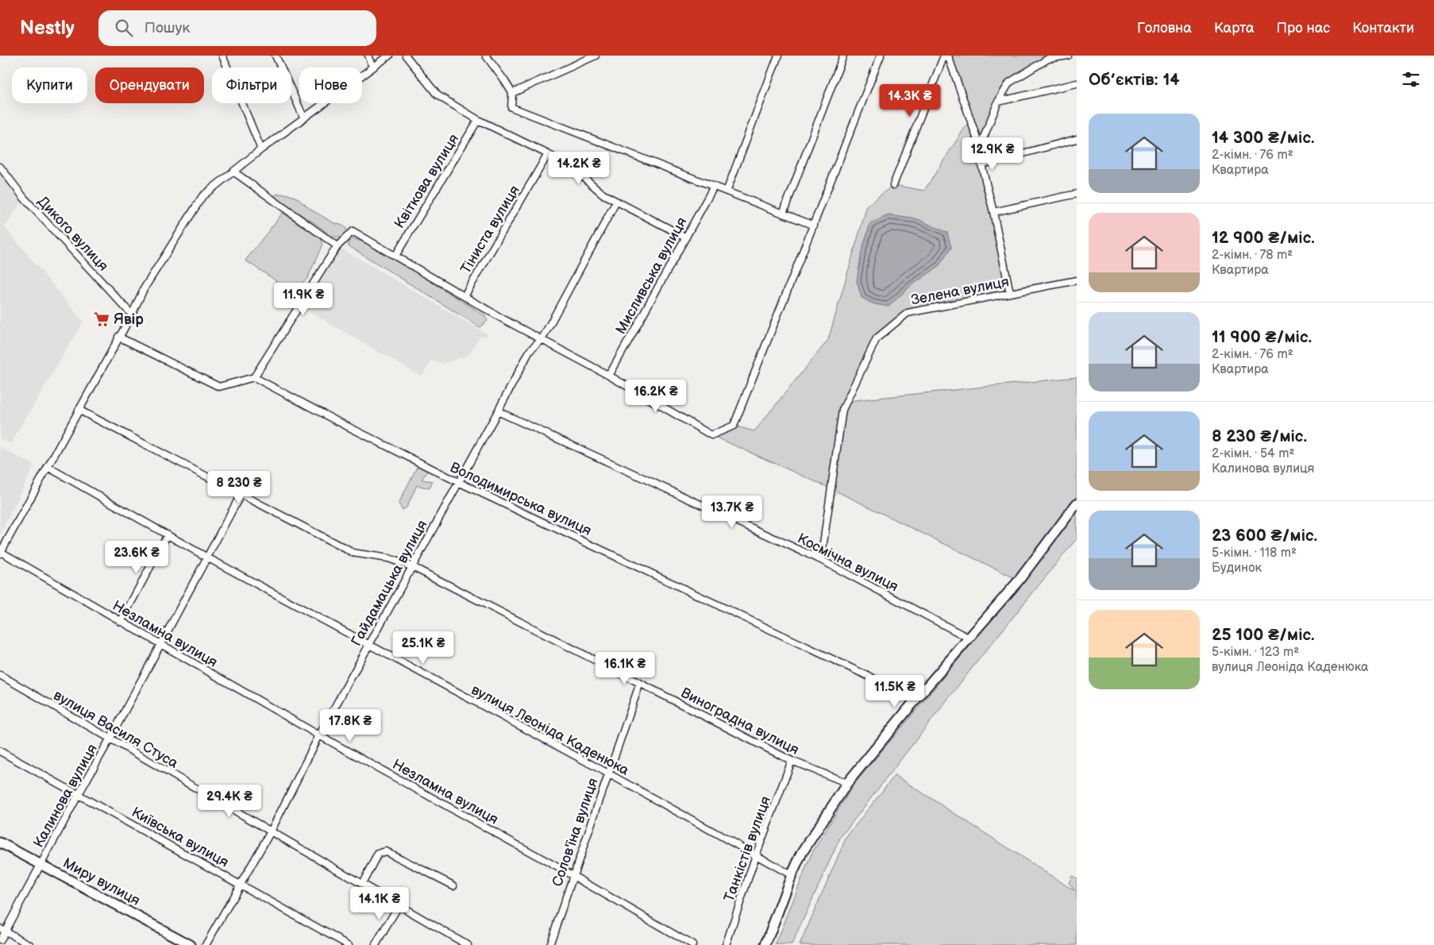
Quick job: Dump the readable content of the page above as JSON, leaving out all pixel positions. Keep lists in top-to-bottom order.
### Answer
{
  "streets": {
    "street": [
      "Квіткова вулиця",
      "Тіниста вулиця",
      "Дикого вулиця",
      "Мисливська вулиця",
      "Зелена вулиця",
      "Володимирська вулиця",
      "Космічна вулиця",
      "Гайдамацька вулиця",
      "Незламна вулиця",
      "Виноградна вулиця",
      "вулиця Василя Стуса",
      "вулиця Леоніда Каденюка",
      "Калинова вулиця",
      "Солов'їна вулиця",
      "Київська вулиця",
      "Танкістів вулиця",
      "Миру вулиця"
    ]
  },
  "crossings": [
    ["Зелена вулиця", "Космічна вулиця"],
    ["Володимирська вулиця", "Гайдамацька вулиця"],
    ["Космічна вулиця", "Гайдамацька вулиця"],
    ["Гайдамацька вулиця", "Незламна вулиця"],
    ["Гайдамацька вулиця", "Виноградна вулиця"],
    ["Гайдамацька вулиця", "вулиця Василя Стуса"],
    ["Гайдамацька вулиця", "вулиця Леоніда Каденюка"],
    ["Гайдамацька вулиця", "Київська вулиця"],
    ["Незламна вулиця", "Калинова вулиця"],
    ["Незламна вулиця", "Солов'їна вулиця"],
    ["Виноградна вулиця", "Калинова вулиця"],
    ["Виноградна вулиця", "Солов'їна вулиця"],
    ["Виноградна вулиця", "Танкістів вулиця"],
    ["вулиця Василя Стуса", "Калинова вулиця"],
    ["вулиця Леоніда Каденюка", "Калинова вулиця"],
    ["вулиця Леоніда Каденюка", "Солов'їна вулиця"],
    ["вулиця Леоніда Каденюка", "Танкістів вулиця"],
    ["Калинова вулиця", "Київська вулиця"],
    ["Калинова вулиця", "Миру вулиця"]
  ],
  "places": {
    "supermarket": ["Явiр"]
  },
  "page": {
    "header": "Nestly",
    "search": "Пошук",
    "nav": [
      "Головна",
      "Карта",
      "Про нас",
      "Контакти"
    ],
    "heading": "Об’єктів: 14",
    "chip": [
      "Купити",
      "Орендувати",
      "Фільтри",
      "Нове"
    ],
    "price": [
      "14.3K ₴",
      "12.9K ₴",
      "14.2K ₴",
      "11.9K ₴",
      "16.2K ₴",
      "8 230 ₴",
      "13.7K ₴",
      "23.6K ₴",
      "25.1K ₴",
      "16.1K ₴",
      "11.5K ₴",
      "17.8K ₴",
      "29.4K ₴",
      "14.1K ₴"
    ],
    "list": [
      {
        "name": "14 300 ₴/міс.",
        "note": "2-кімн. · 76 m² · Квартира"
      },
      {
        "name": "12 900 ₴/міс.",
        "note": "2-кімн. · 78 m² · Квартира"
      },
      {
        "name": "11 900 ₴/міс.",
        "note": "2-кімн. · 76 m² · Квартира"
      },
      {
        "name": "8 230 ₴/міс.",
        "note": "2-кімн. · 54 m² · Калинова вулиця"
      },
      {
        "name": "23 600 ₴/міс.",
        "note": "5-кімн. · 118 m² · Будинок"
      },
      {
        "name": "25 100 ₴/міс.",
        "note": "5-кімн. · 123 m² · вулиця Леоніда Каденюка"
      }
    ]
  }
}
